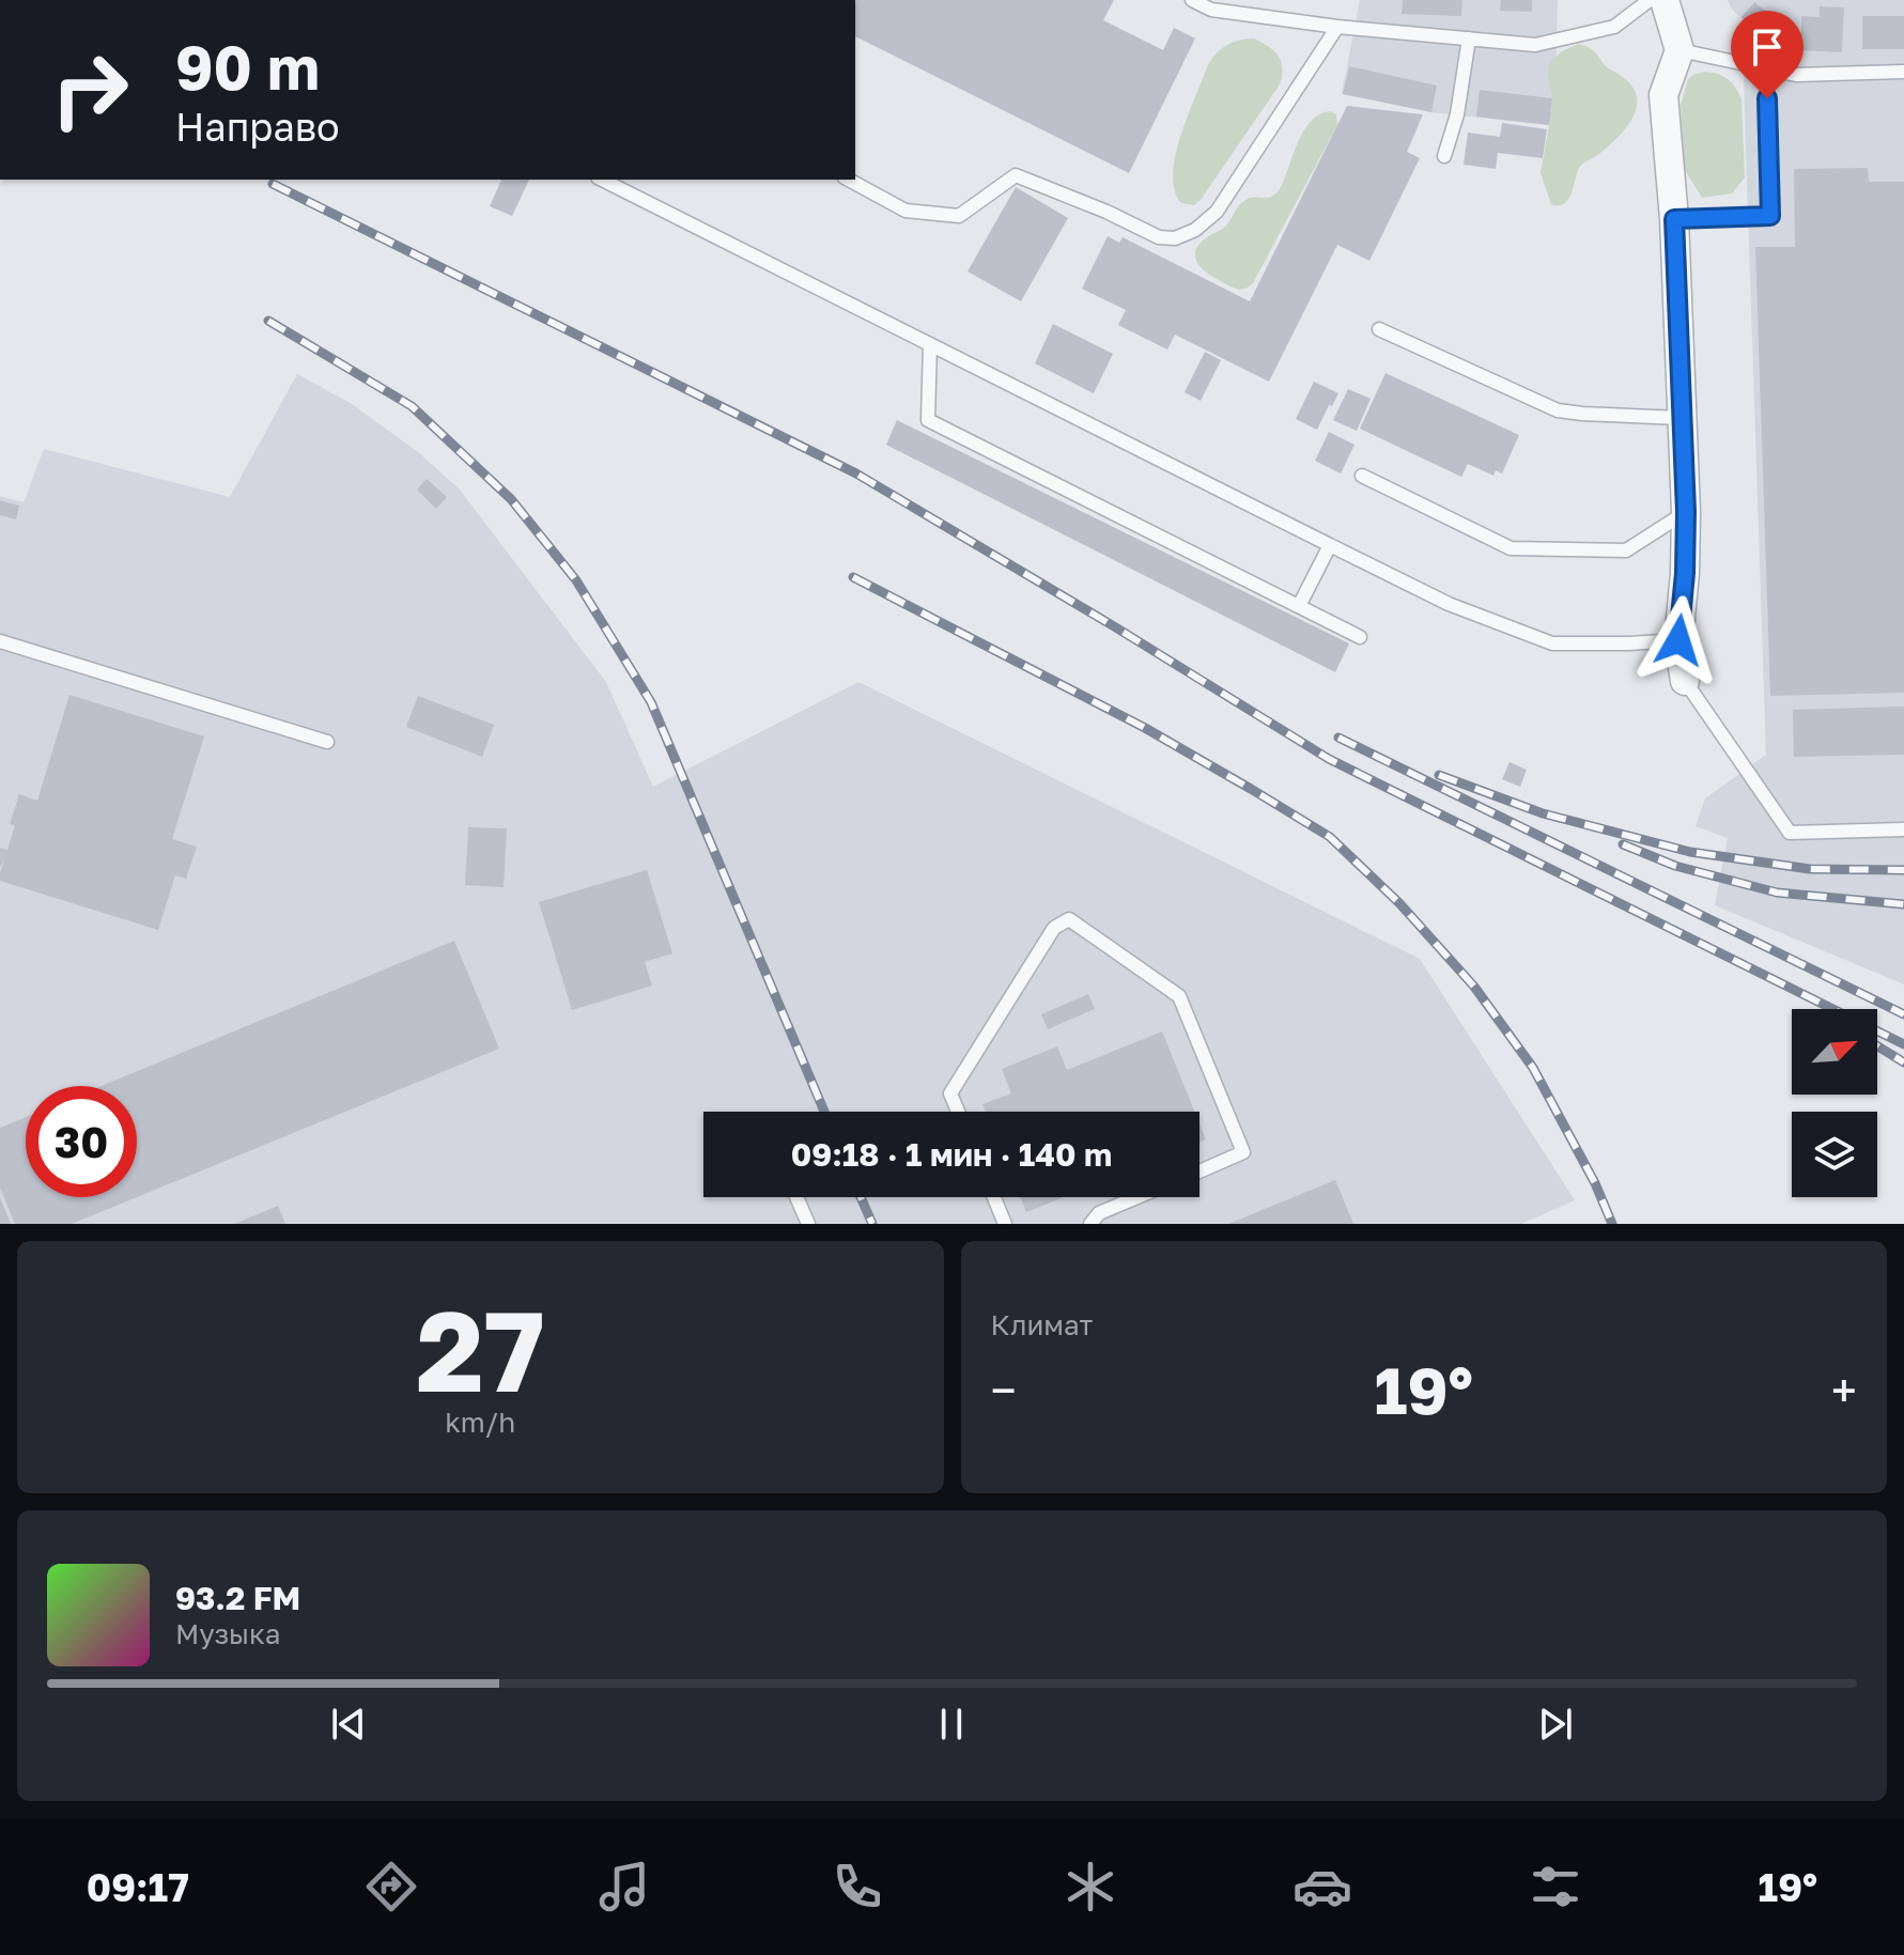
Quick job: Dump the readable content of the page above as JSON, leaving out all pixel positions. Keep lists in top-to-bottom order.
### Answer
{
  "north": "top right",
  "page": {
    "turn": ["90 m", "Направо"],
    "limit": "30",
    "trip": "09:18 · 1 мин · 140 m",
    "tile": [
      ["27", "km/h"],
      "Климат"
    ],
    "heat": ["−", "19°", "+"],
    "song": ["93.2 FM", "Музыка"],
    "tabs": ["09:17", "19°"]
  }
}
